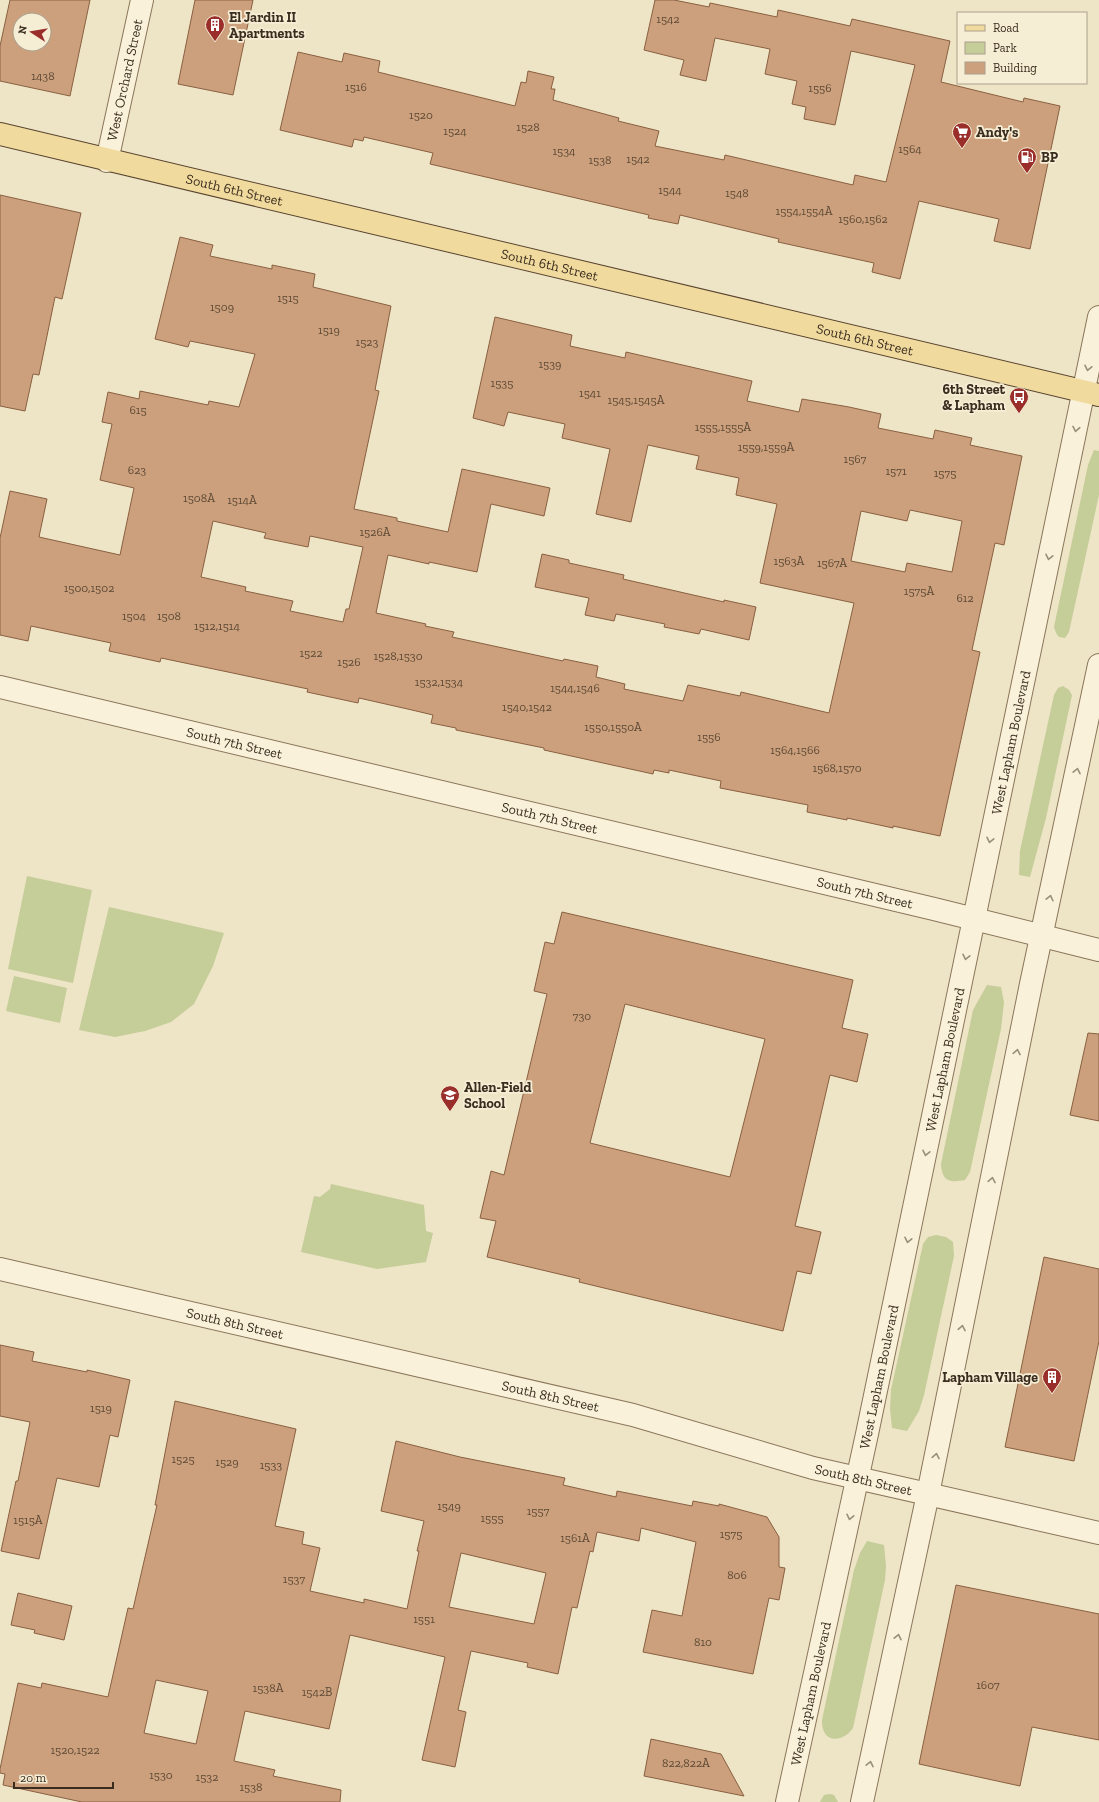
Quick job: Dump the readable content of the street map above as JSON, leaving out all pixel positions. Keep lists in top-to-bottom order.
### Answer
{
  "streets": {
    "main road": ["South 6th Street"],
    "street": [
      "West Orchard Street",
      "South 7th Street",
      "West Lapham Boulevard",
      "South 8th Street"
    ]
  },
  "crossings": [
    ["West Orchard Street", "South 6th Street"],
    ["South 6th Street", "West Lapham Boulevard"],
    ["South 7th Street", "West Lapham Boulevard"],
    ["West Lapham Boulevard", "South 8th Street"]
  ],
  "places": {
    "building": ["El Jardin II Apartments", "Lapham Village"],
    "supermarket": ["Andy's"],
    "fuel station": ["BP"],
    "bus stop": ["6th Street & Lapham"],
    "school or university": ["Allen-Field School"]
  },
  "house_numbers": [
    "1542",
    "1438",
    "1516",
    "1556",
    "1520",
    "1528",
    "1524",
    "1564",
    "1534",
    "1542",
    "1538",
    "1544",
    "1548",
    "1554,1554A",
    "1560,1562",
    "1515",
    "1509",
    "1519",
    "1523",
    "1539",
    "1535",
    "1541",
    "1545,1545A",
    "615",
    "1555,1555A",
    "1559,1559A",
    "1567",
    "623",
    "1571",
    "1575",
    "1508A",
    "1514A",
    "1526A",
    "1563A",
    "1567A",
    "1500,1502",
    "1575A",
    "612",
    "1504",
    "1508",
    "1512,1514",
    "1522",
    "1528,1530",
    "1526",
    "1532,1534",
    "1544,1546",
    "1540,1542",
    "1550,1550A",
    "1556",
    "1564,1566",
    "1568,1570",
    "730",
    "1519",
    "1525",
    "1529",
    "1533",
    "1549",
    "1557",
    "1555",
    "1515A",
    "1575",
    "1561A",
    "806",
    "1537",
    "1551",
    "810",
    "1607",
    "1538A",
    "1542B",
    "1520,1522",
    "822,822A",
    "1530",
    "1532",
    "1538"
  ],
  "legend": ["Road", "Park", "Building"],
  "scale_bar": "20 m",
  "north": "left"
}
